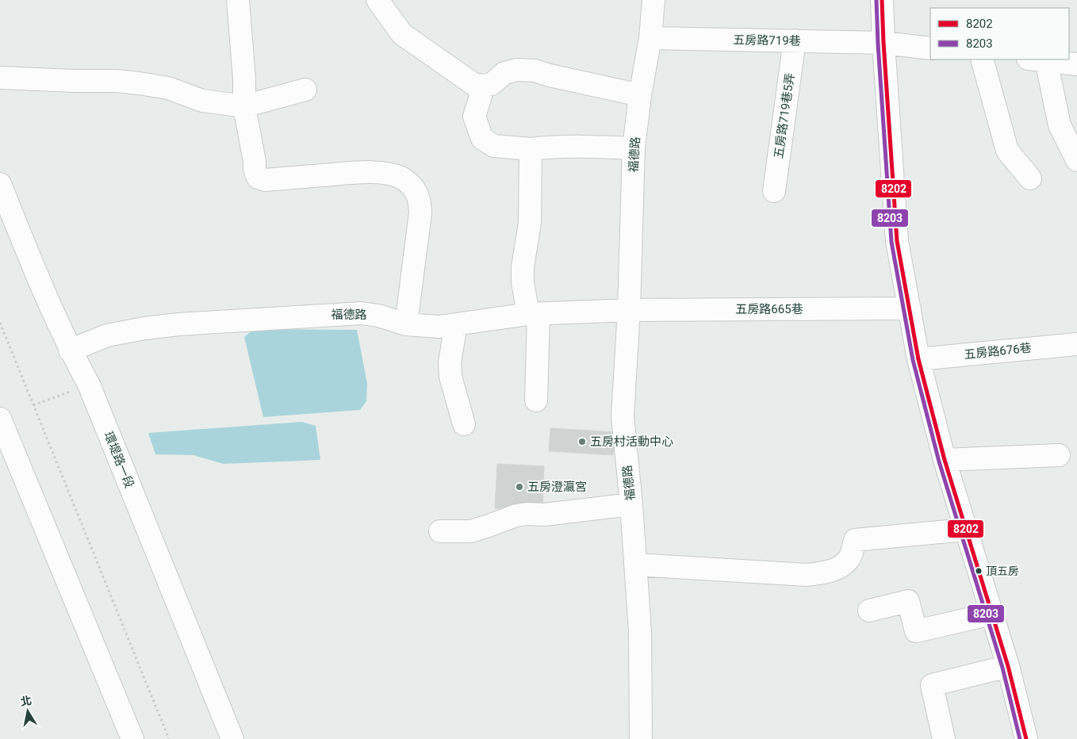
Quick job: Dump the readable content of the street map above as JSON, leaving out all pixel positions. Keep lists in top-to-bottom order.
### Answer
{
  "streets": {
    "street": [
      "五房路719巷",
      "五房路719巷5弄",
      "福德路",
      "五房路665巷",
      "五房路676巷",
      "環堤路一段"
    ]
  },
  "crossings": [
    ["五房路719巷", "五房路719巷5弄"],
    ["五房路719巷", "福德路"],
    ["福德路", "五房路665巷"],
    ["福德路", "環堤路一段"]
  ],
  "places": ["五房村活動中心", "五房澄瀛宮", "頂五房"],
  "lines": ["transit line 8202", "transit line 8203"],
  "legend": ["8202", "8203"],
  "north": "top"
}
